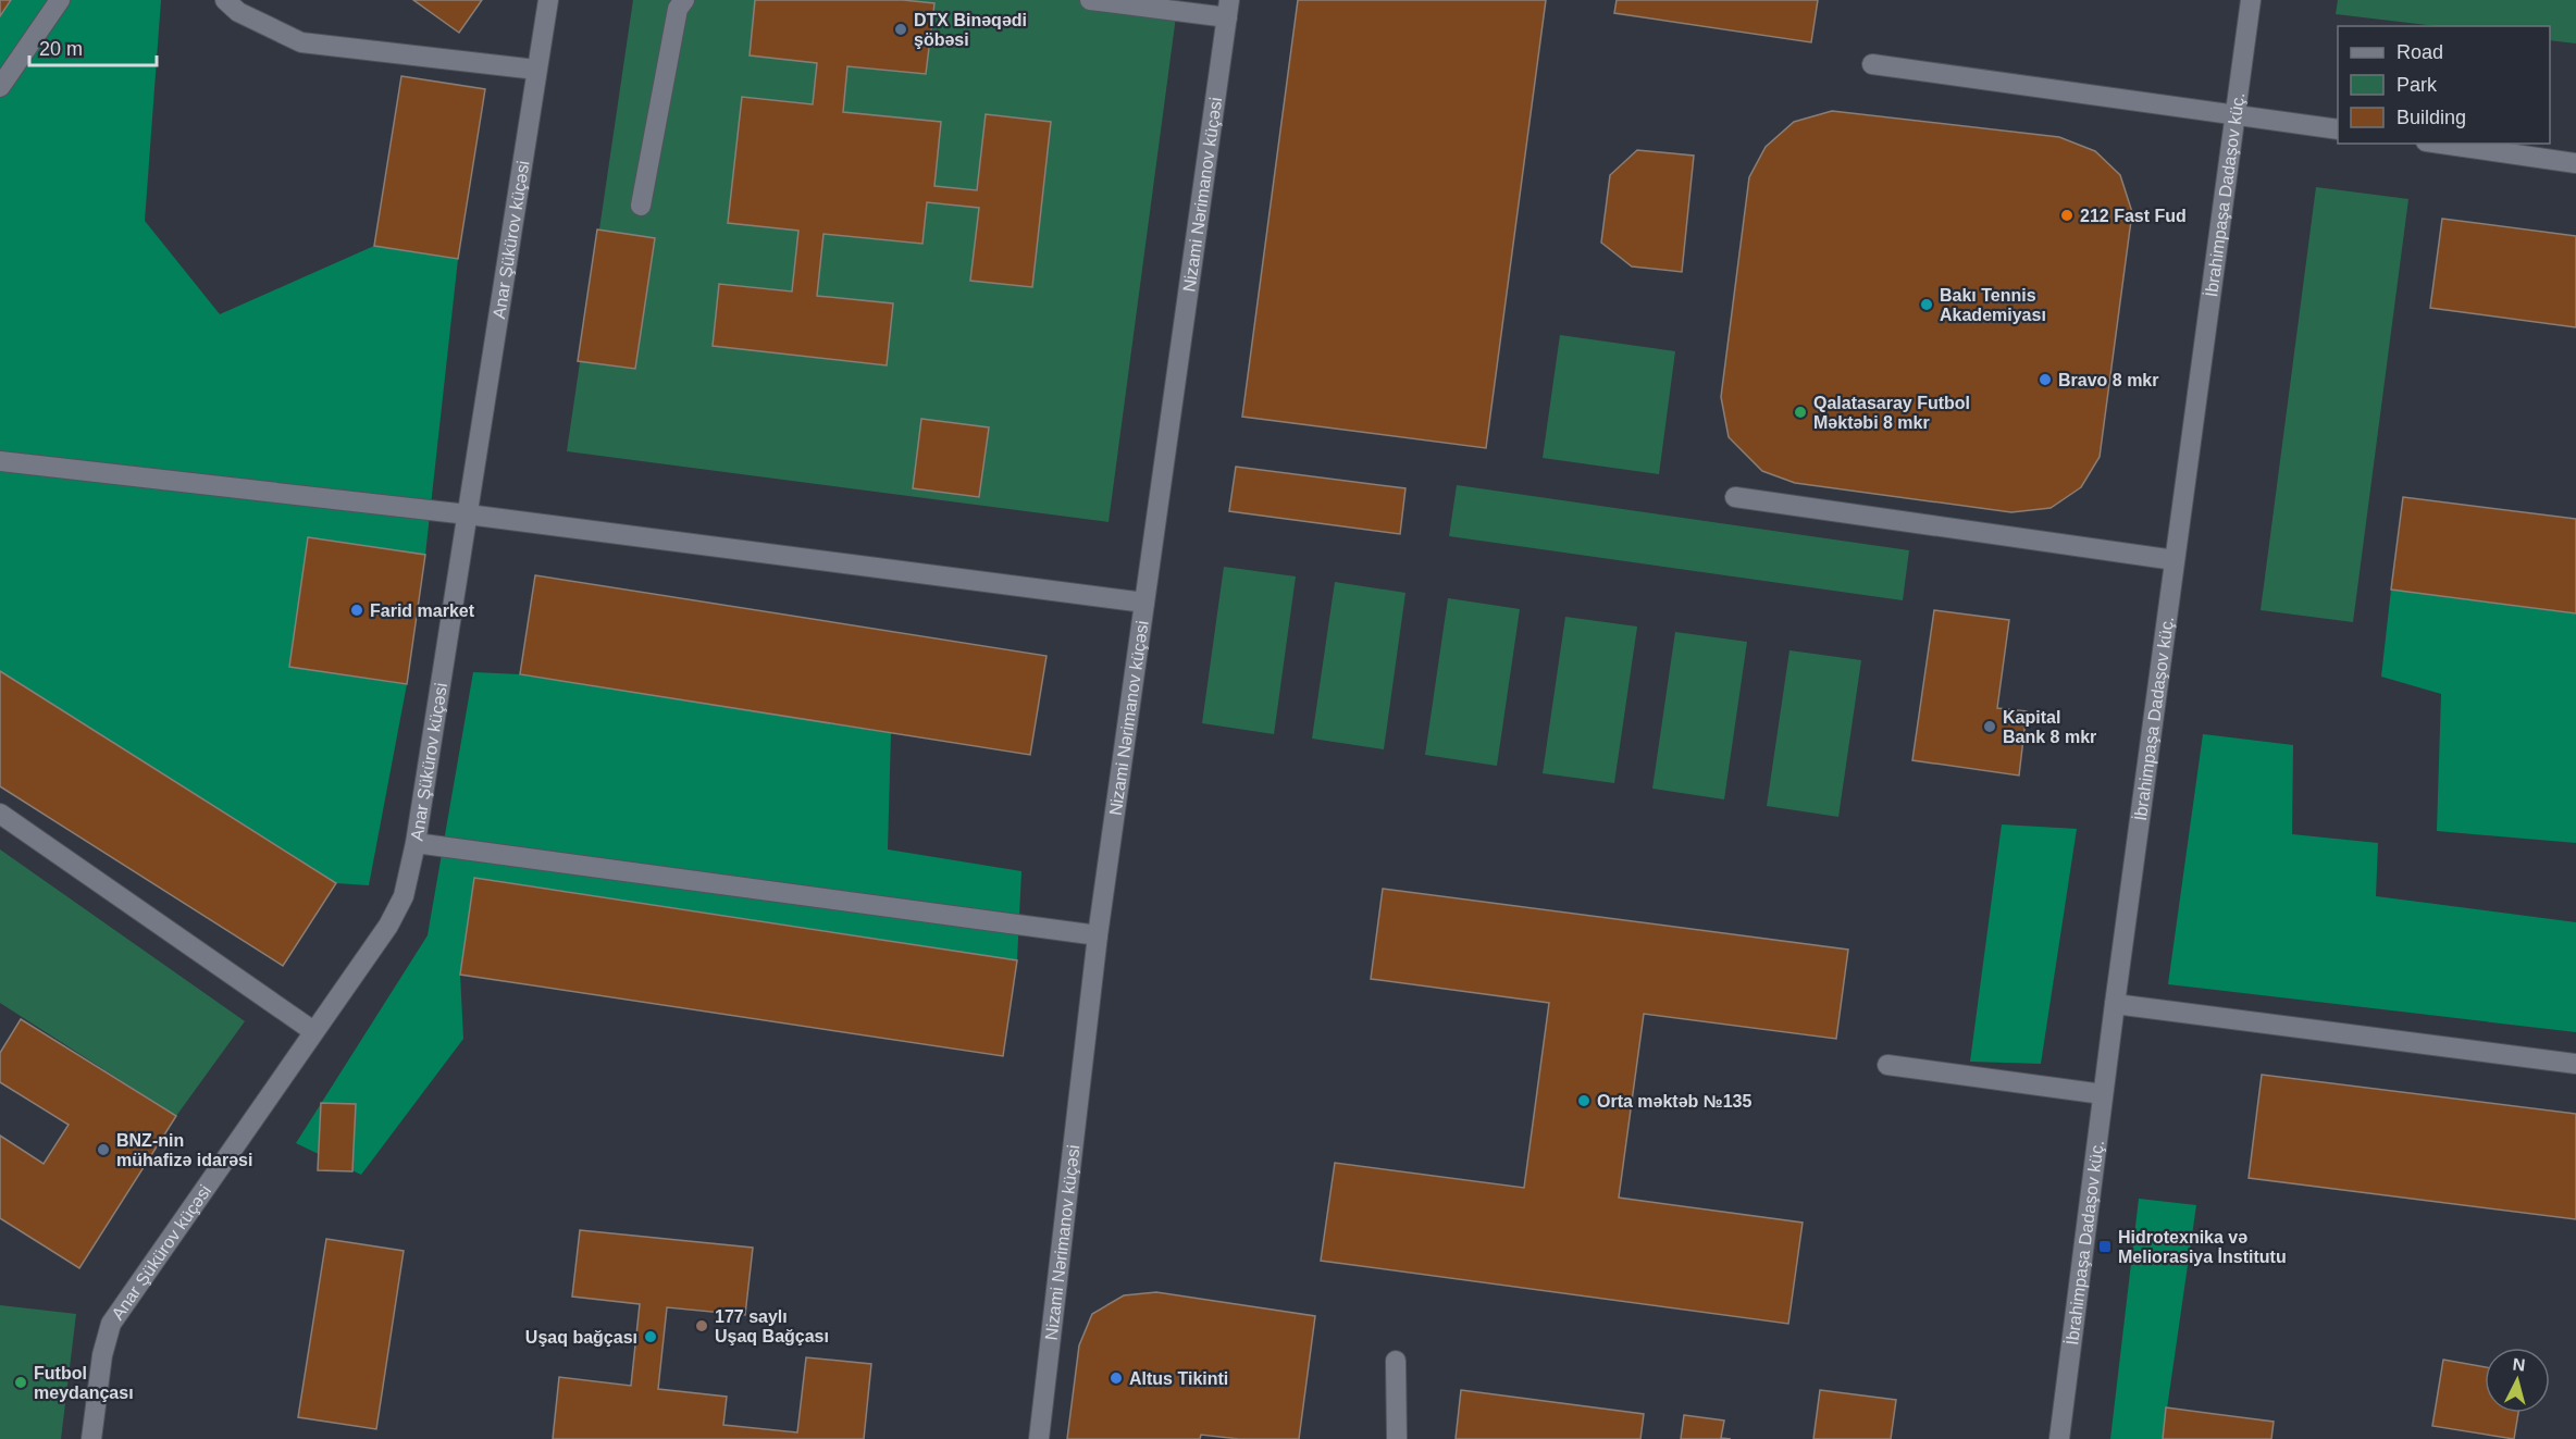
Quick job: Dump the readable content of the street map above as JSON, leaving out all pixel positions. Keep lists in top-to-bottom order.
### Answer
{
  "streets": {
    "street": ["Nizami Nərimanov küçəsi", "İbrahimpaşa Dadaşov küç.", "Anar Şükürov küçəsi"]
  },
  "places": {
    "other": [
      "DTX Binəqədi şöbəsi",
      "212 Fast Fud",
      "Bakı Tennis Akademiyası",
      "Bravo 8 mkr",
      "Qalatasaray Futbol Məktəbi 8 mkr",
      "Farid market",
      "Kapital Bank 8 mkr",
      "Orta məktəb №135",
      "BNZ-nin mühafizə idarəsi",
      "177 saylı Uşaq Bağçası",
      "Uşaq bağçası",
      "Altus Tikinti",
      "Futbol meydançası"
    ],
    "transit": ["Hidrotexnika və Meliorasiya İnstitutu"]
  },
  "legend": ["Road", "Park", "Building"],
  "scale_bar": "20 m",
  "north": "top"
}
